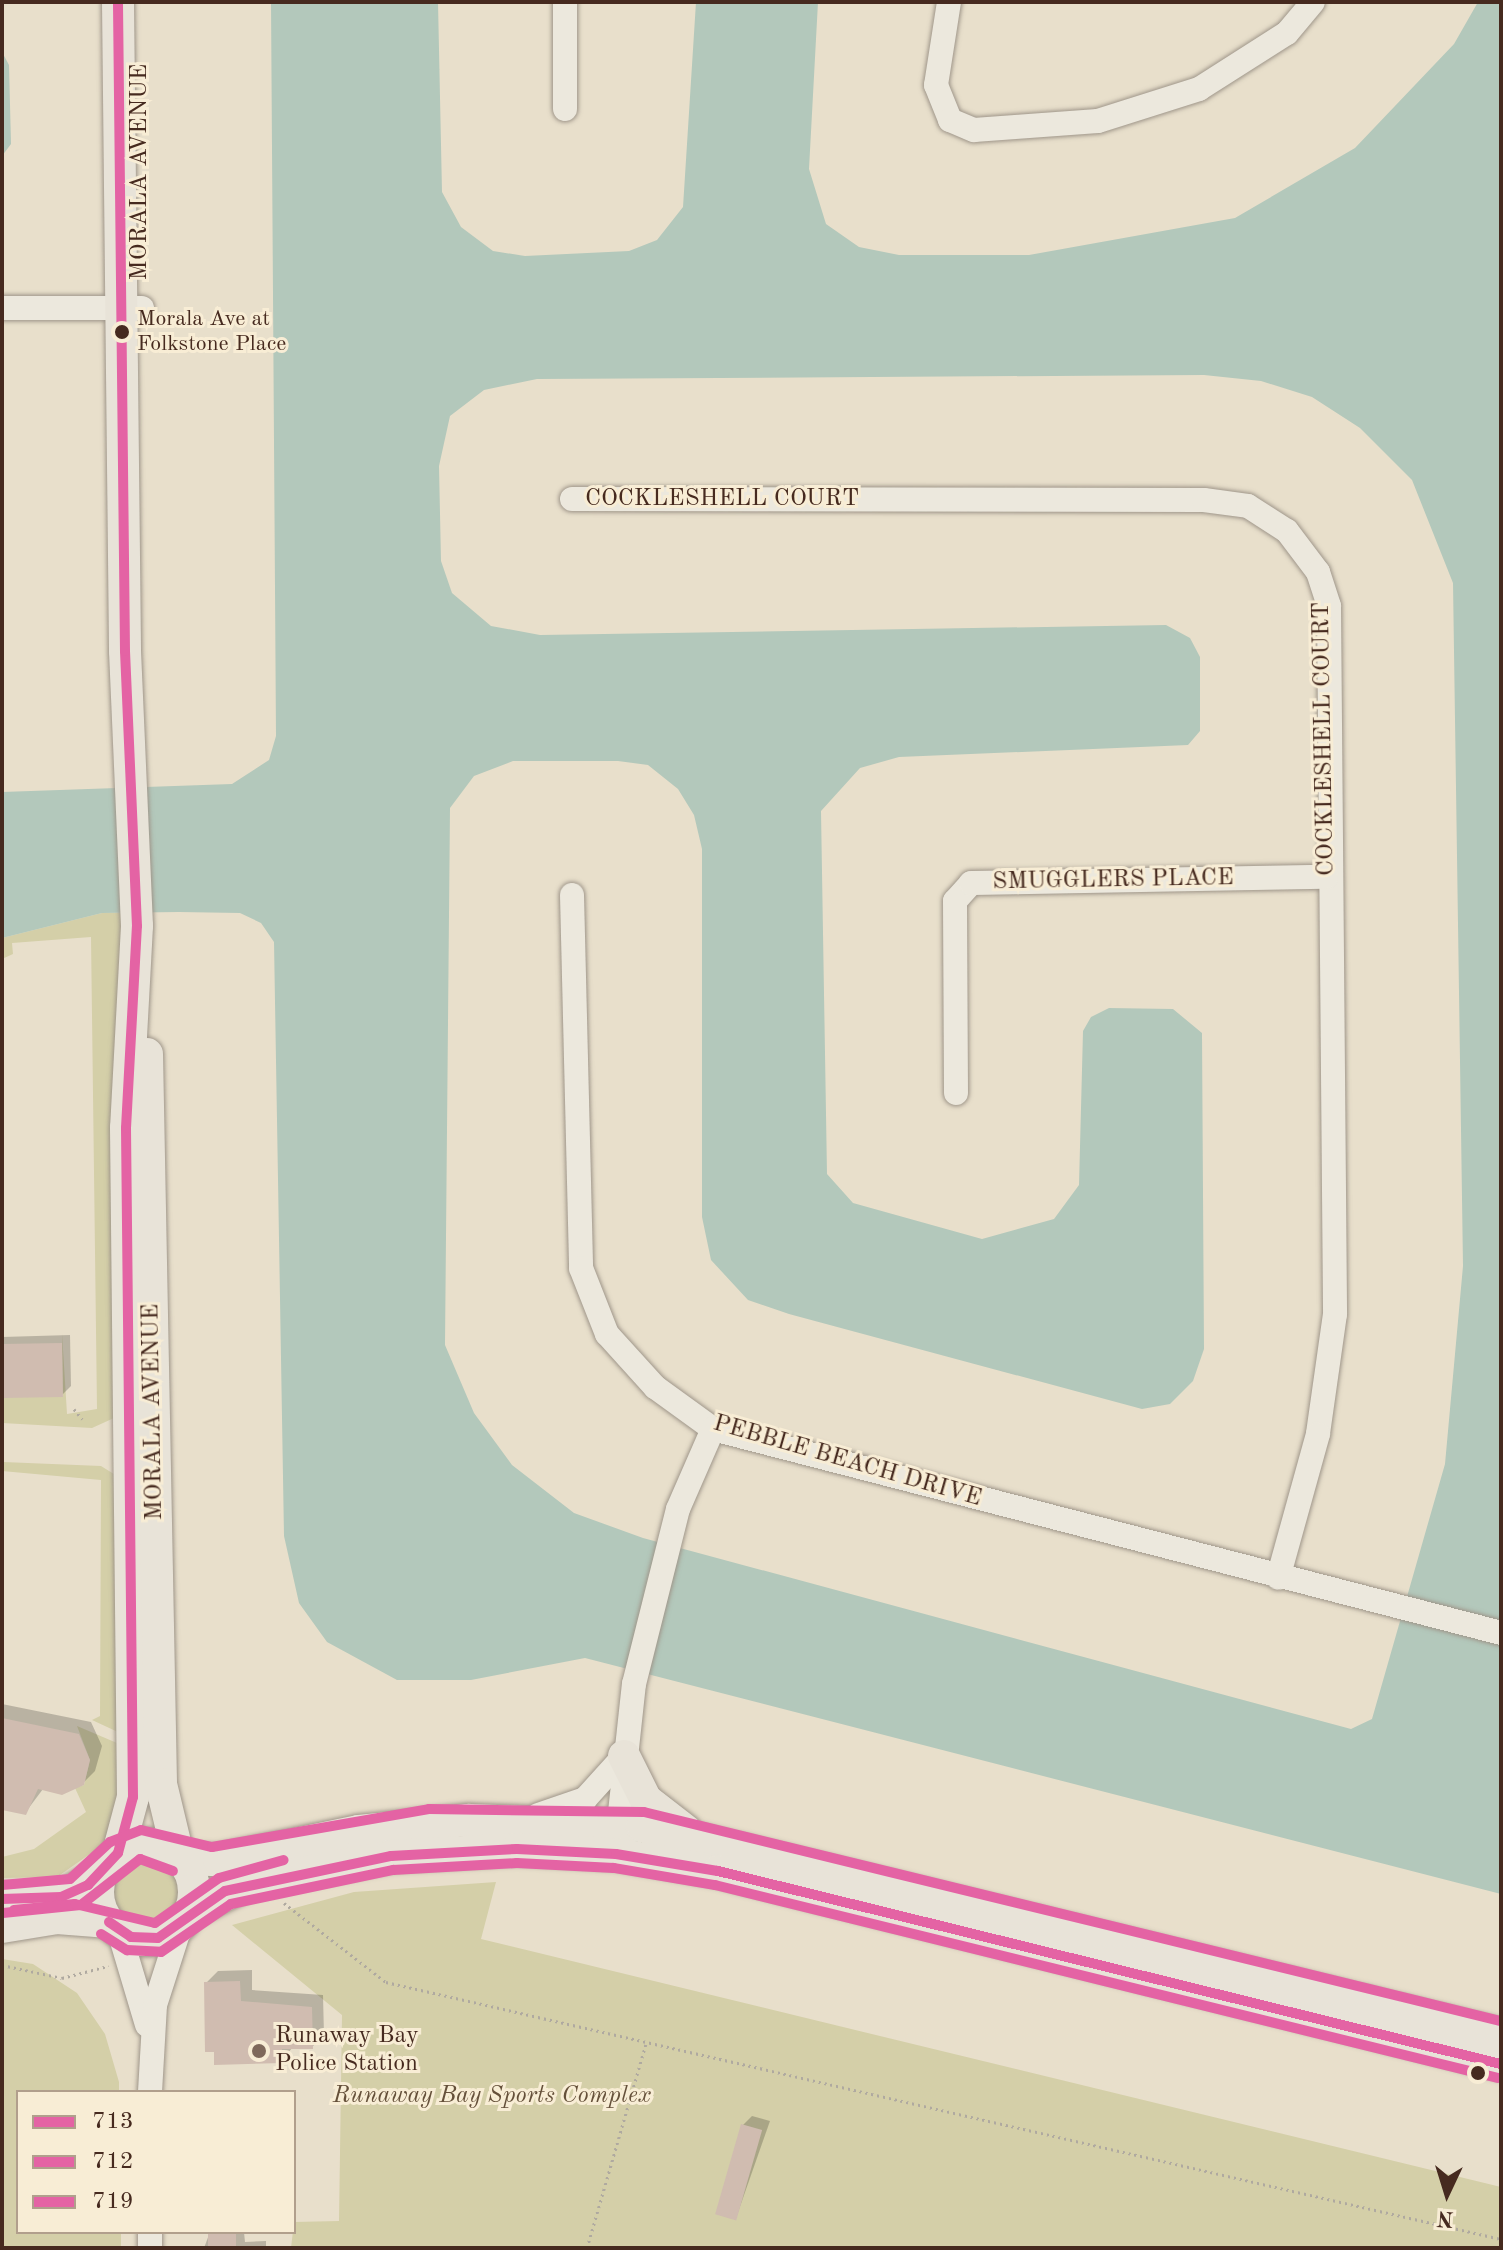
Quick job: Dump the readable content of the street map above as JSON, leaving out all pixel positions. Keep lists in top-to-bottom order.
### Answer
{
  "streets": {
    "main road": ["MORALA AVENUE"],
    "street": ["COCKLESHELL COURT", "SMUGGLERS PLACE", "PEBBLE BEACH DRIVE"]
  },
  "crossings": [
    ["COCKLESHELL COURT", "SMUGGLERS PLACE"],
    ["COCKLESHELL COURT", "PEBBLE BEACH DRIVE"]
  ],
  "parks": ["Runaway Bay Sports Complex"],
  "places": ["Morala Ave at Folkstone Place", "Runaway Bay Police Station"],
  "lines": ["transit line 713", "transit line 719", "transit line 712"],
  "legend": ["713", "712", "719"],
  "north": "bottom"
}
